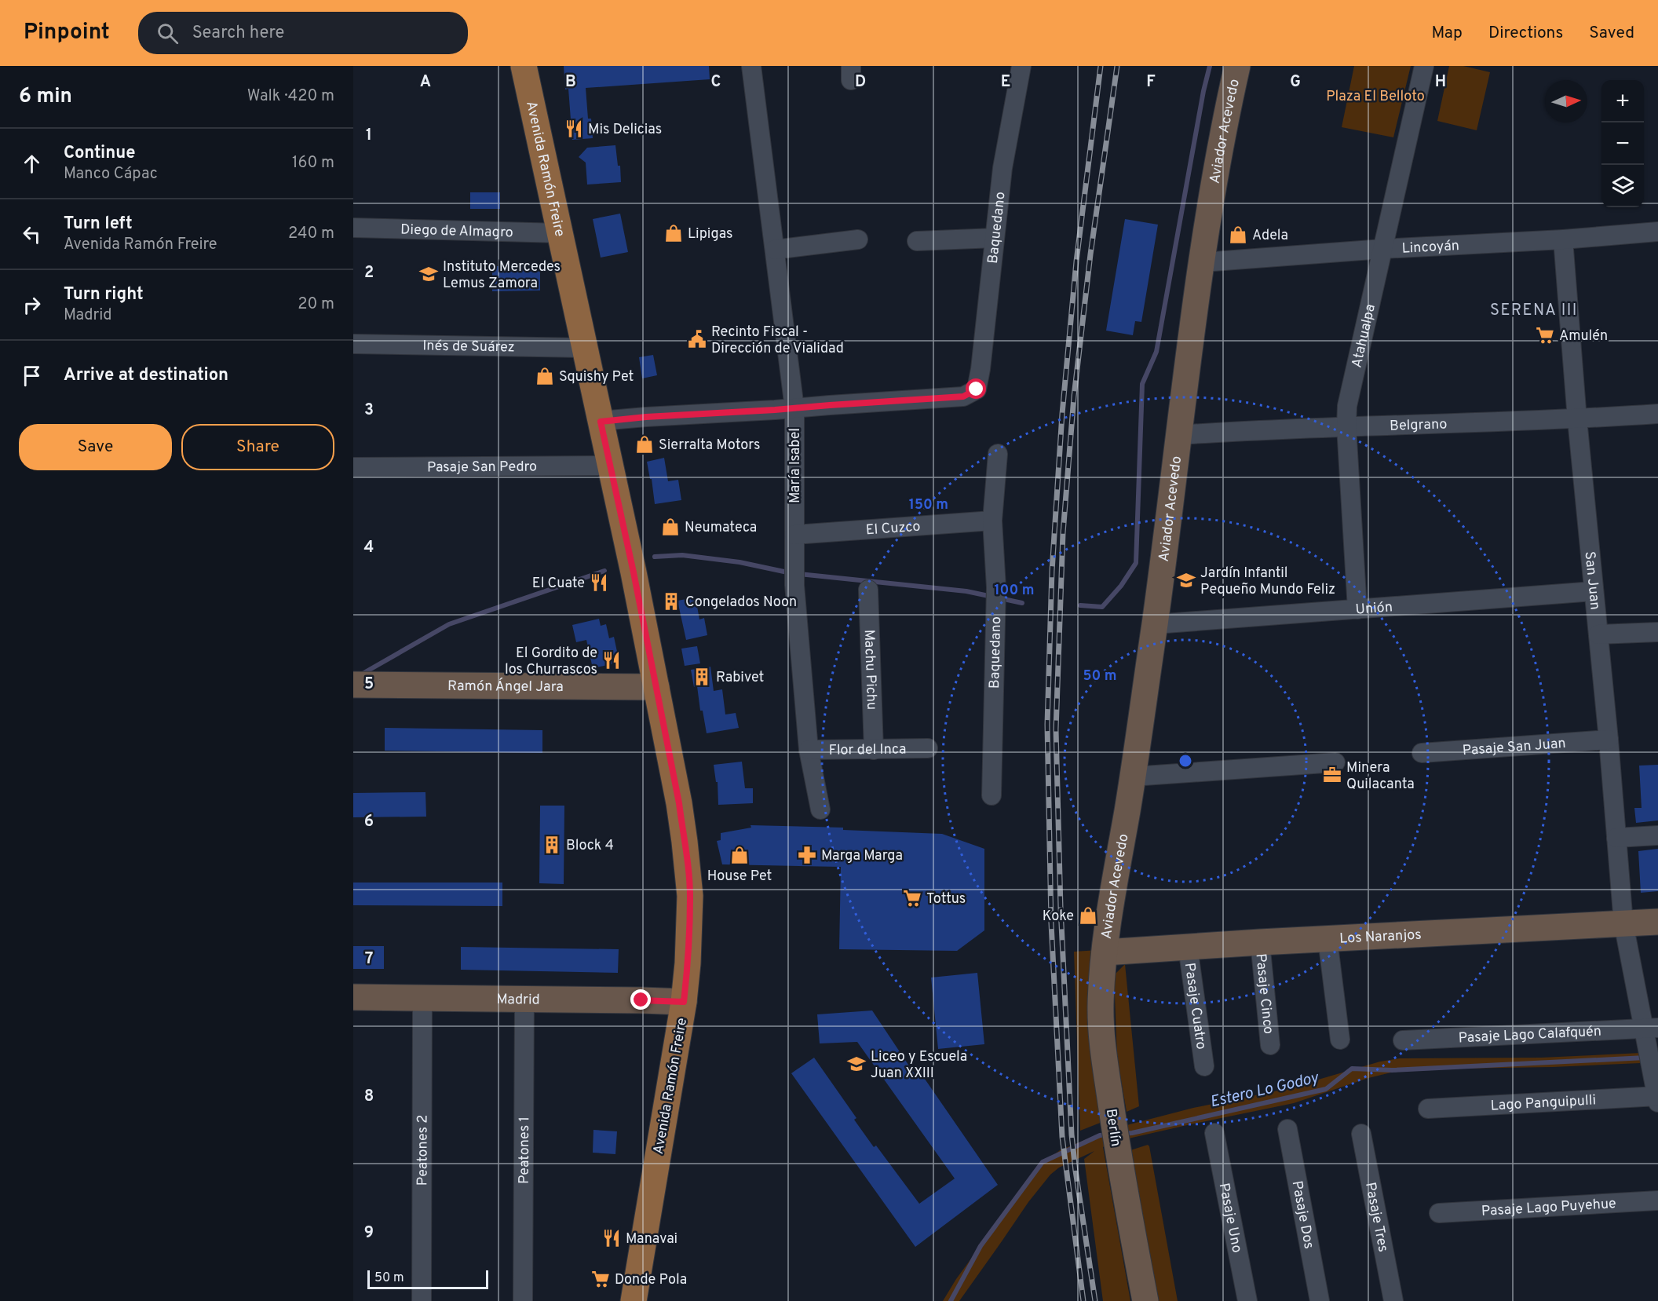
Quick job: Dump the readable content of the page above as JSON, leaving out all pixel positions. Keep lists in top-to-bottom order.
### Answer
{
  "streets": {
    "main road": [
      "Aviador Acevedo",
      "Avenida Ramón Freire",
      "Ramón Ángel Jara",
      "Los Naranjos",
      "Madrid",
      "Berlín"
    ],
    "street": [
      "Baquedano",
      "Diego de Almagro",
      "Lincoyán",
      "Atahualpa",
      "Inés de Suárez",
      "Belgrano",
      "María Isabel",
      "Pasaje San Pedro",
      "El Cuzco",
      "San Juan",
      "Unión",
      "Machu Pichu",
      "Pasaje San Juan",
      "Flor del Inca",
      "Pasaje Cinco",
      "Pasaje Cuatro",
      "Pasaje Lago Calafquén",
      "Lago Panguipulli",
      "Peatones 2",
      "Peatones 1",
      "Pasaje Lago Puyehue",
      "Pasaje Dos",
      "Pasaje Uno",
      "Pasaje Tres"
    ]
  },
  "crossings": [
    ["Aviador Acevedo", "Lincoyán"],
    ["Aviador Acevedo", "Belgrano"],
    ["Aviador Acevedo", "Unión"],
    ["Aviador Acevedo", "Los Naranjos"],
    ["Aviador Acevedo", "Berlín"],
    ["Avenida Ramón Freire", "Diego de Almagro"],
    ["Avenida Ramón Freire", "Inés de Suárez"],
    ["Avenida Ramón Freire", "Pasaje San Pedro"],
    ["Avenida Ramón Freire", "Ramón Ángel Jara"],
    ["Avenida Ramón Freire", "Madrid"],
    ["Baquedano", "María Isabel"],
    ["Baquedano", "El Cuzco"],
    ["Lincoyán", "Atahualpa"],
    ["Lincoyán", "San Juan"],
    ["Atahualpa", "Belgrano"],
    ["Atahualpa", "Unión"],
    ["Belgrano", "San Juan"],
    ["María Isabel", "El Cuzco"],
    ["María Isabel", "Flor del Inca"],
    ["San Juan", "Unión"],
    ["San Juan", "Pasaje San Juan"],
    ["San Juan", "Los Naranjos"],
    ["San Juan", "Pasaje Lago Calafquén"],
    ["San Juan", "Lago Panguipulli"],
    ["Machu Pichu", "Flor del Inca"],
    ["Los Naranjos", "Pasaje Cinco"],
    ["Los Naranjos", "Pasaje Cuatro"],
    ["Los Naranjos", "Berlín"],
    ["Madrid", "Peatones 2"],
    ["Madrid", "Peatones 1"]
  ],
  "districts": ["SERENA III"],
  "water": ["Estero Lo Godoy"],
  "parks": ["Plaza El Belloto"],
  "places": {
    "restaurant": [
      "Mis Delicias",
      "El Cuate",
      "El Gordito de los Churrascos",
      "Manavai"
    ],
    "shop": [
      "Lipigas",
      "Adela",
      "Squishy Pet",
      "Sierralta Motors",
      "Neumateca",
      "House Pet",
      "Koke"
    ],
    "school or university": ["Instituto Mercedes Lemus Zamora", "Jardín Infantil Pequeño Mundo Feliz", "Liceo y Escuela Juan XXIII"],
    "supermarket": ["Amulén", "Tottus", "Donde Pola"],
    "public building": ["Recinto Fiscal - Dirección de Vialidad"],
    "building": ["Congelados Noon", "Rabivet", "Block 4"],
    "office": ["Minera Quilacanta"],
    "pharmacy": ["Marga Marga"]
  },
  "scale_bar": "50 m",
  "north": "right",
  "page": {
    "header": "Pinpoint",
    "search": "Search here",
    "nav": ["Map", "Directions", "Saved"],
    "heading": ["6 min", "Walk · 420 m"],
    "map_buttons": ["+", "−"],
    "list": [
      ["Continue", "Manco Cápac", "160 m"],
      ["Turn left", "Avenida Ramón Freire", "240 m"],
      ["Turn right", "Madrid", "20 m"],
      "Arrive at destination"
    ],
    "buttons": ["Save", "Share"],
    "scale": "50 m"
  },
  "grid": {
    "columns": [
      "A",
      "B",
      "C",
      "D",
      "E",
      "F",
      "G",
      "H"
    ],
    "rows": [
      "1",
      "2",
      "3",
      "4",
      "5",
      "6",
      "7",
      "8",
      "9"
    ]
  },
  "rings": ["150 m", "100 m", "50 m"]
}
